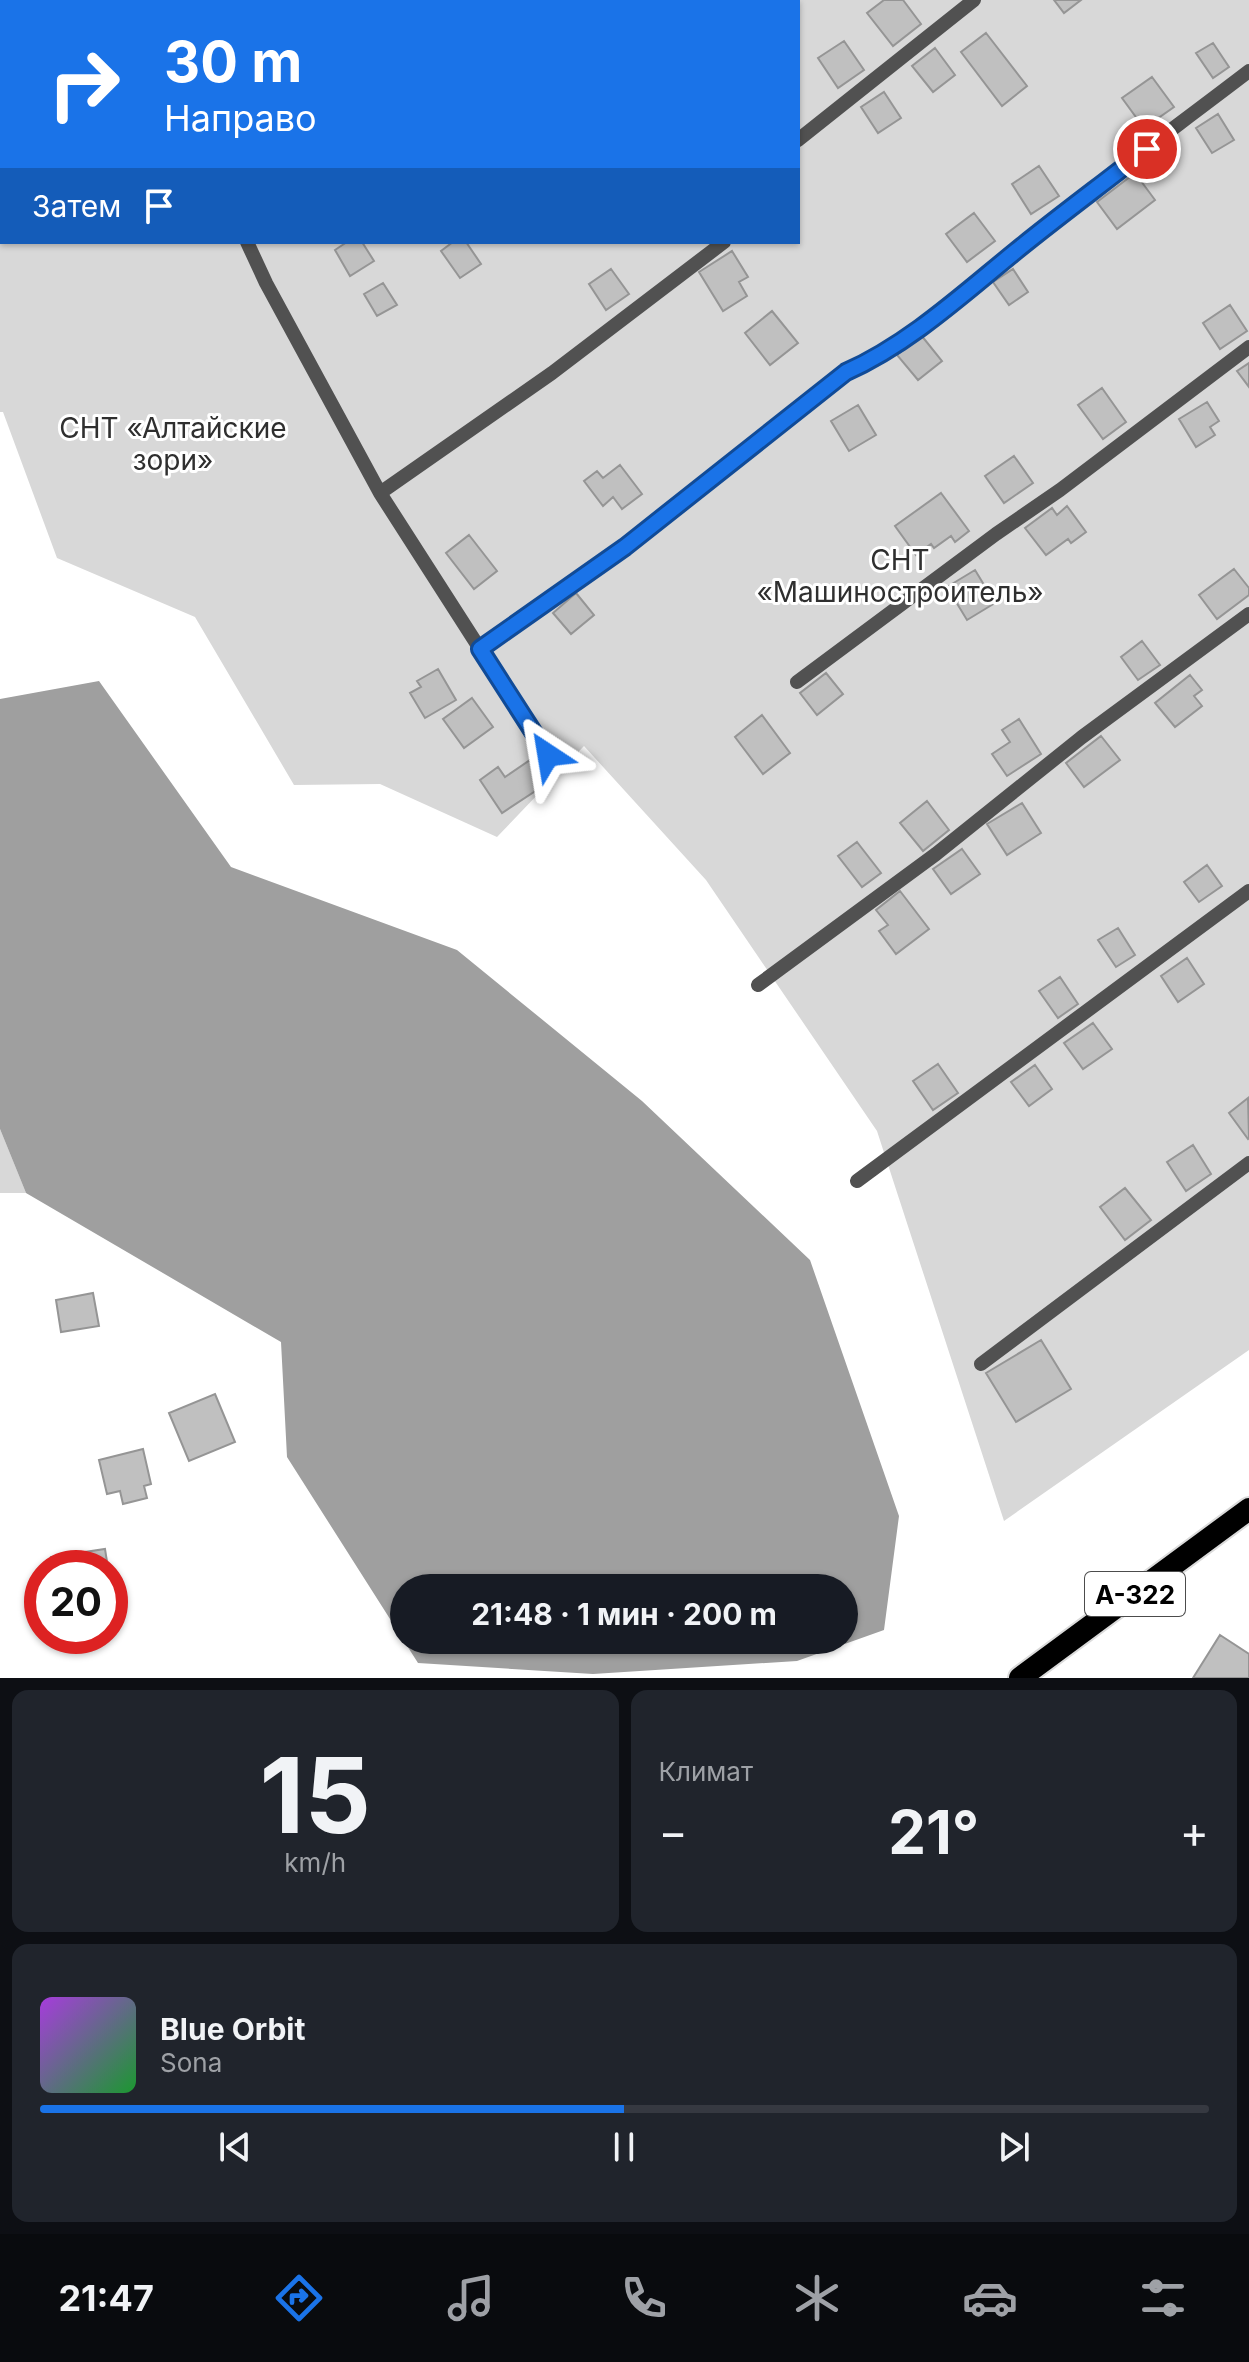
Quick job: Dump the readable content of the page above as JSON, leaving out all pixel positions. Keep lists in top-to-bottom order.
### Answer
{
  "streets": {
    "highway": ["А-322"]
  },
  "parks": ["СНТ «Алтайские зори»", "СНТ «Машиностроитель»"],
  "page": {
    "turn": ["30 m", "Направо"],
    "then": "Затем",
    "limit": "20",
    "trip": "21:48 · 1 мин · 200 m",
    "tile": [
      ["15", "km/h"],
      "Климат"
    ],
    "heat": ["−", "21°", "+"],
    "song": ["Blue Orbit", "Sona"],
    "tabs": "21:47"
  }
}
